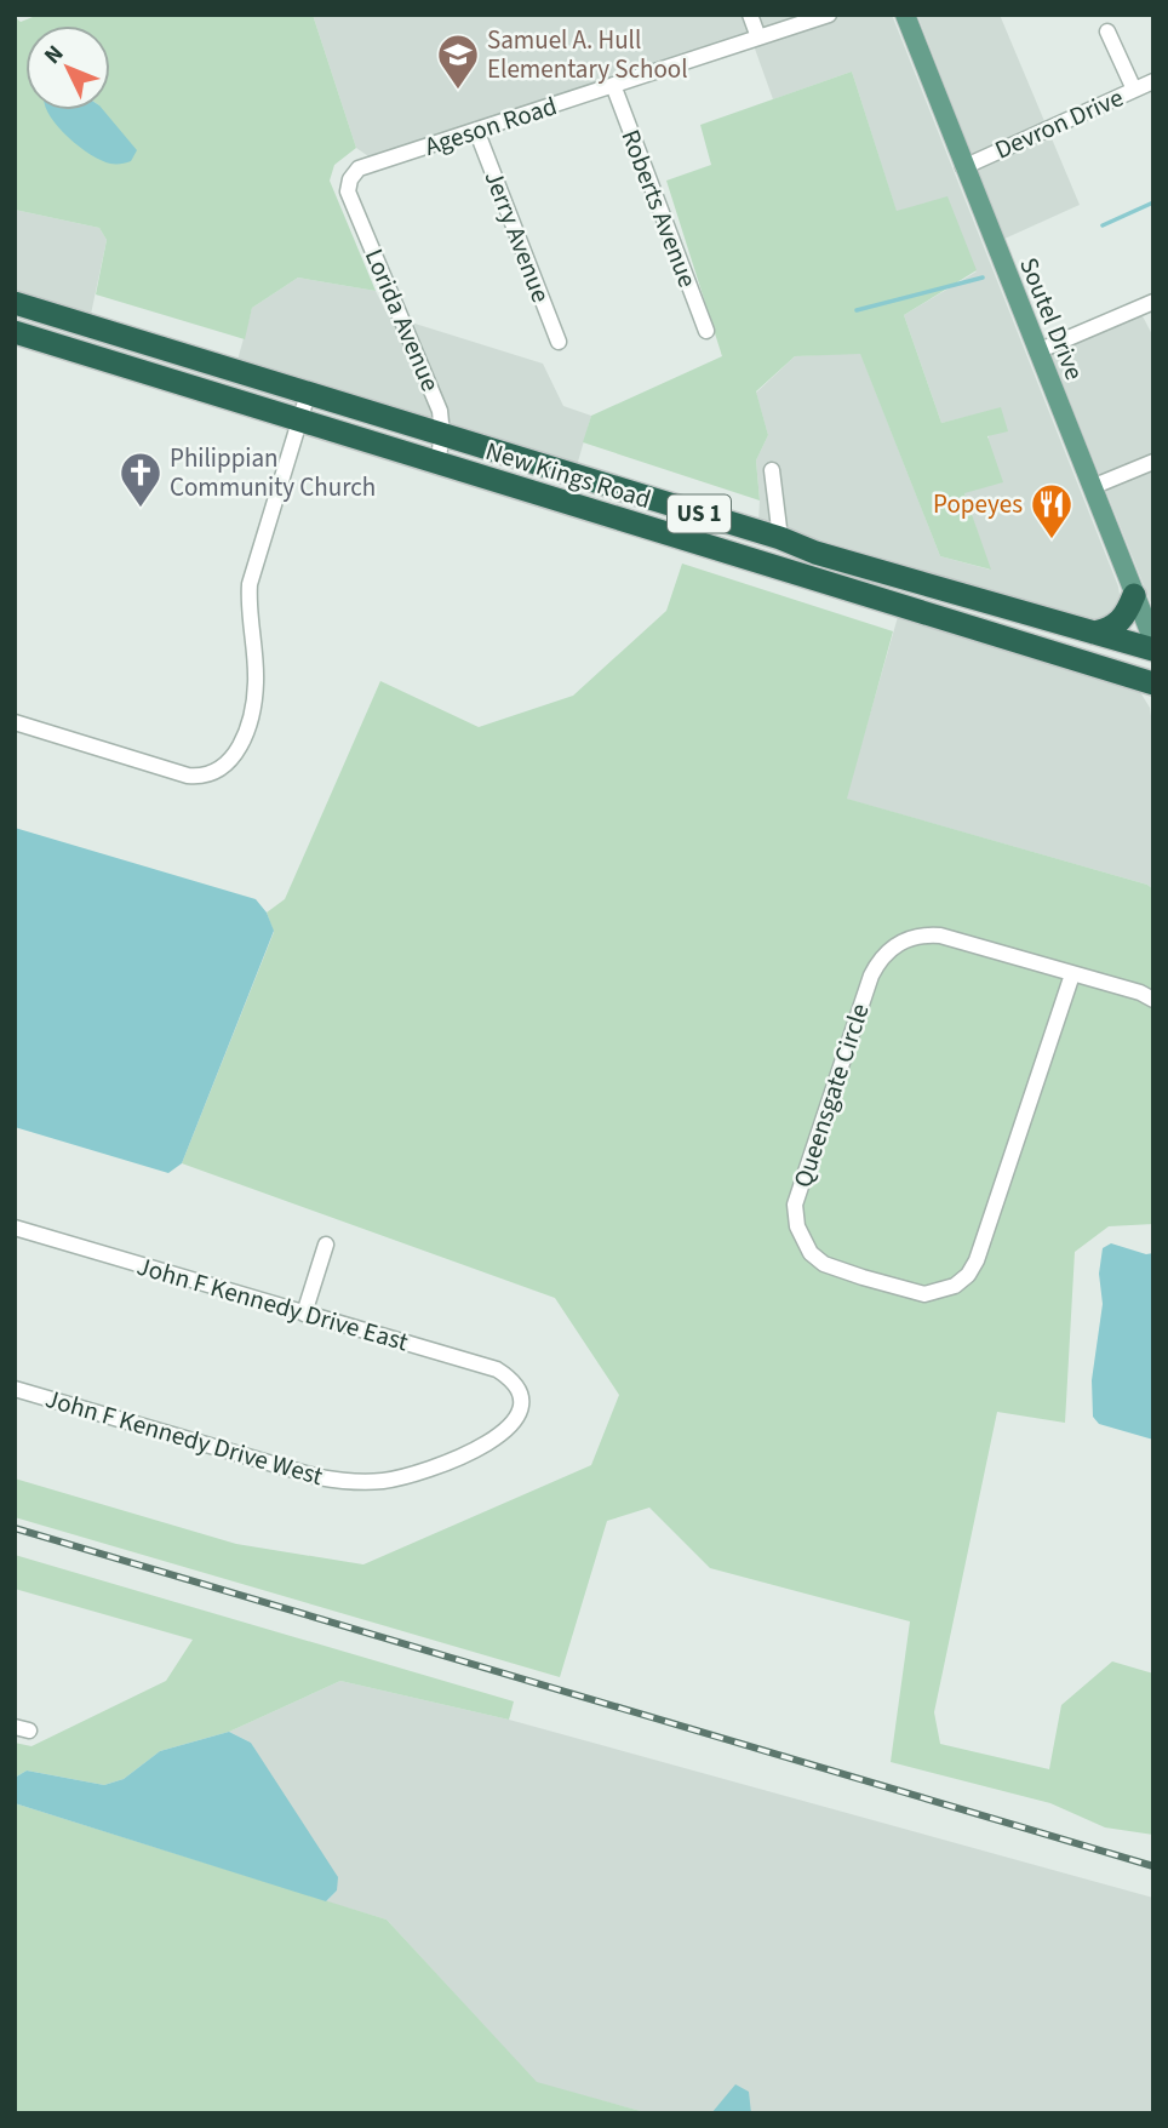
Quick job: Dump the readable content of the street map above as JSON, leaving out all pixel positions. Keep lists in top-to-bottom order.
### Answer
{
  "streets": {
    "highway": ["New Kings Road", "US 1"],
    "main road": ["Soutel Drive"],
    "street": [
      "Devron Drive",
      "Ageson Road",
      "Roberts Avenue",
      "Jerry Avenue",
      "Lorida Avenue",
      "Queensgate Circle",
      "John F Kennedy Drive East",
      "John F Kennedy Drive West"
    ]
  },
  "crossings": [
    ["Devron Drive", "Soutel Drive"],
    ["Ageson Road", "Roberts Avenue"],
    ["Ageson Road", "Jerry Avenue"],
    ["Ageson Road", "Lorida Avenue"],
    ["Lorida Avenue", "New Kings Road"],
    ["John F Kennedy Drive East", "John F Kennedy Drive West"]
  ],
  "places": {
    "school or university": ["Samuel A. Hull Elementary School"],
    "church": ["Philippian Community Church"],
    "restaurant": ["Popeyes"]
  },
  "north": "top left"
}
